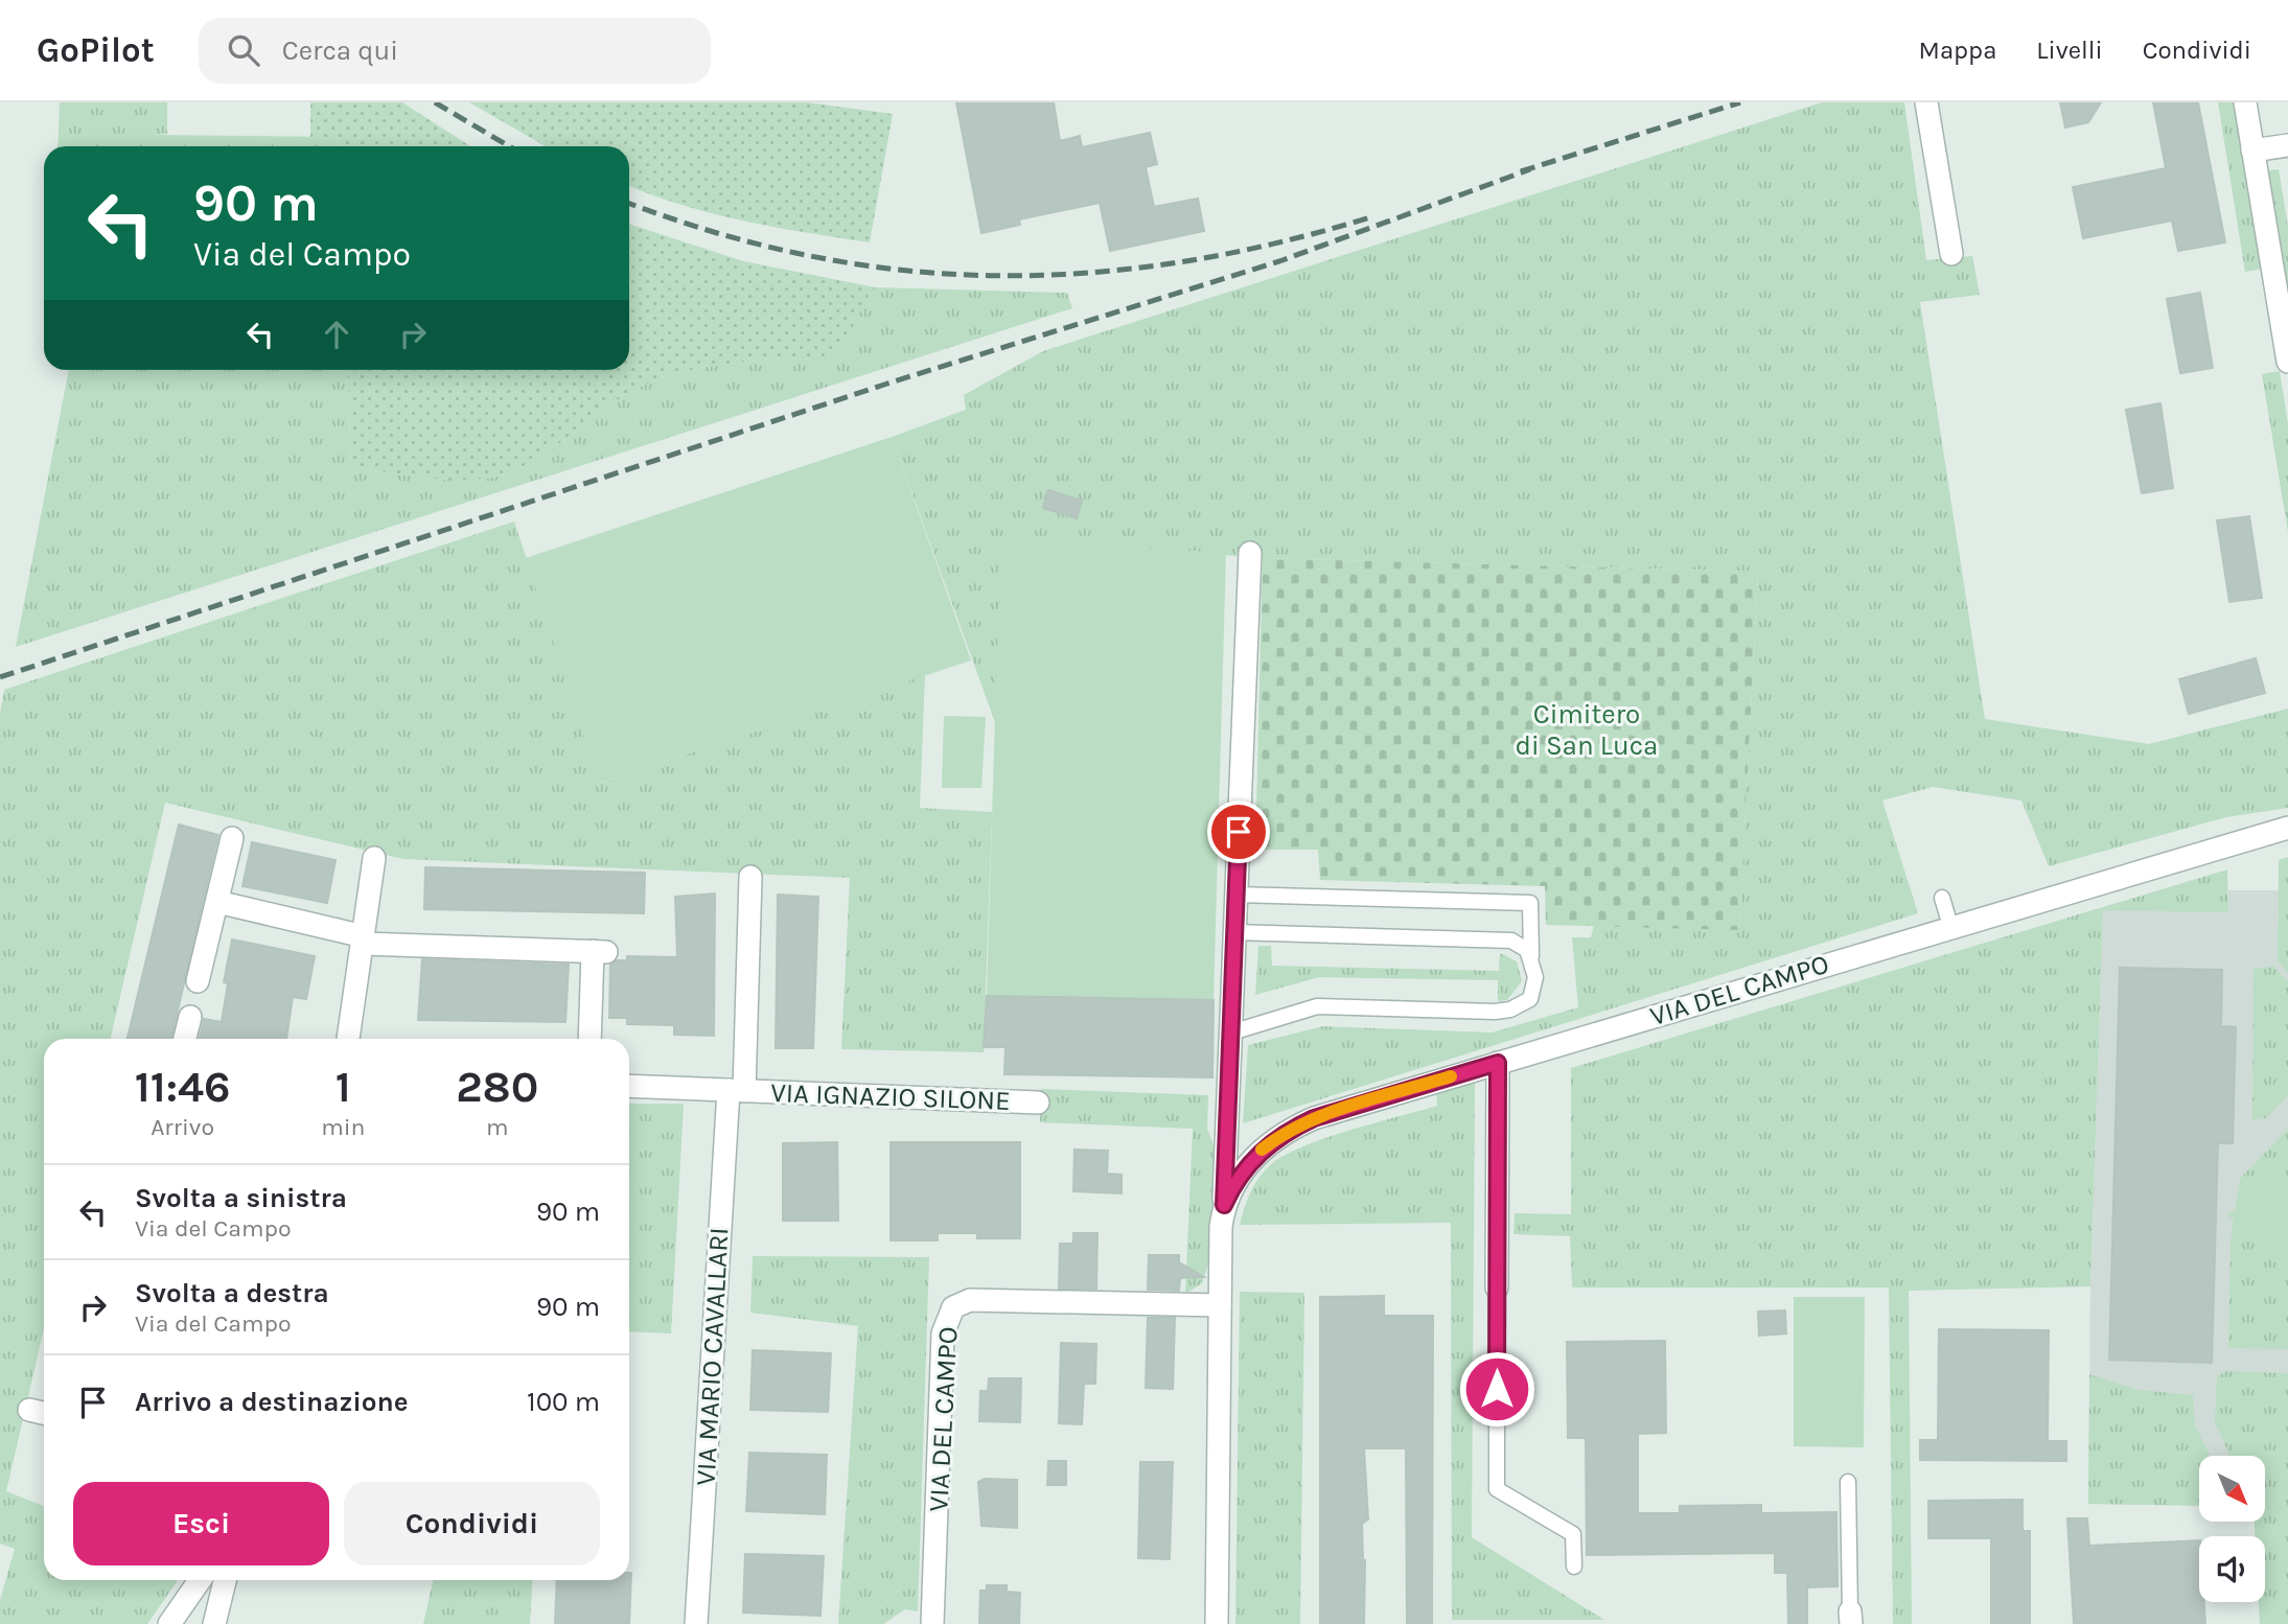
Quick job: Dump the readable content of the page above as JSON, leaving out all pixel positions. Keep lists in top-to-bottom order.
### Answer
{
  "streets": {
    "street": ["VIA DEL CAMPO", "VIA IGNAZIO SILONE", "VIA MARIO CAVALLARI"]
  },
  "crossings": [
    ["VIA IGNAZIO SILONE", "VIA MARIO CAVALLARI"]
  ],
  "parks": ["Cimitero di San Luca"],
  "north": "bottom right",
  "page": {
    "header": "GoPilot",
    "search": "Cerca qui",
    "nav": ["Mappa", "Livelli", "Condividi"],
    "turn": ["90 m", "Via del Campo"],
    "eta": [
      "11:46",
      "Arrivo",
      "1",
      "min",
      "280",
      "m"
    ],
    "list": [
      {
        "name": "Svolta a sinistra",
        "note": "Via del Campo",
        "value": "90 m"
      },
      {
        "name": "Svolta a destra",
        "note": "Via del Campo",
        "value": "90 m"
      },
      {
        "name": "Arrivo a destinazione",
        "value": "100 m"
      }
    ],
    "buttons": ["Esci", "Condividi"]
  }
}
